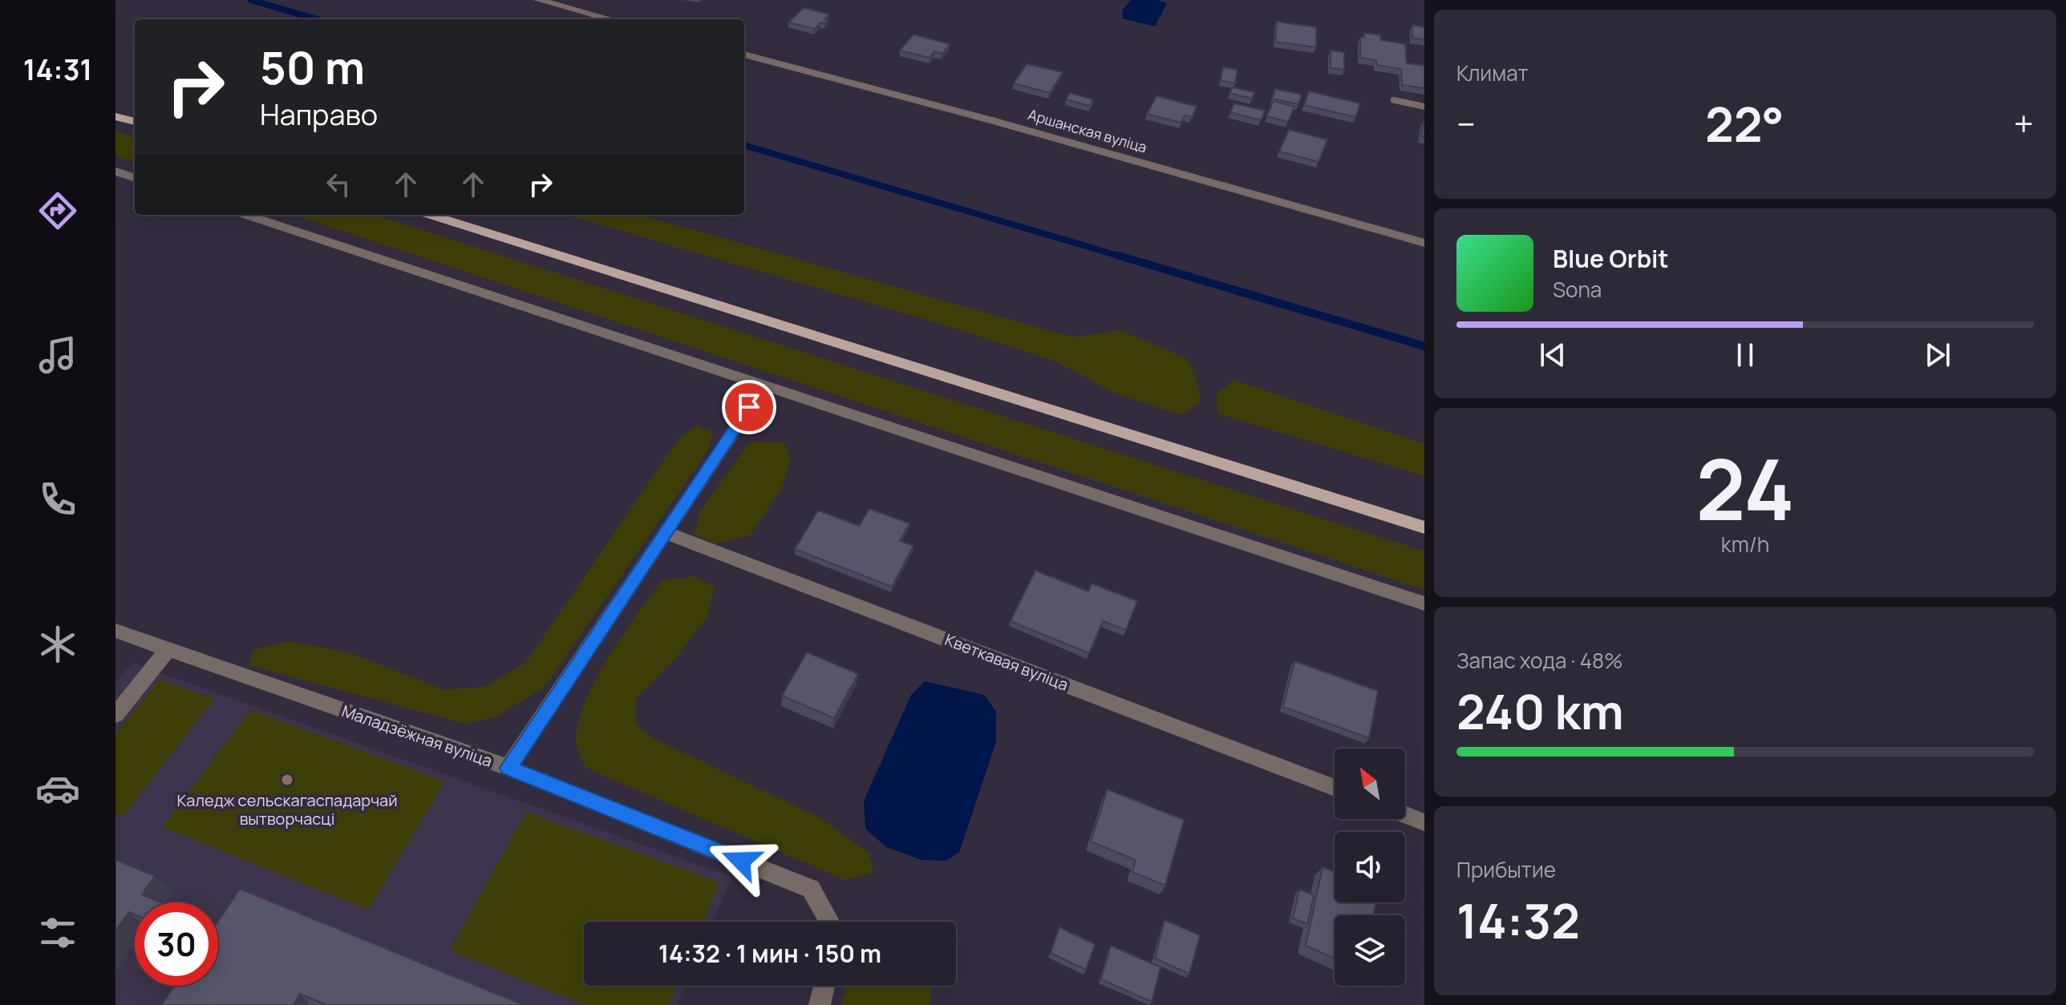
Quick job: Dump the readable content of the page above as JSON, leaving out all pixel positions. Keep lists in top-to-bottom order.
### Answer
{
  "streets": {
    "street": ["Аршанская вуліца", "Кветкавая вуліца", "Маладзёжная вуліца"]
  },
  "places": ["Каледж сельскагаспадарчай вытворчасці"],
  "north": "top left",
  "page": {
    "tabs": "14:31",
    "tile": [
      "Климат",
      ["24", "km/h"],
      ["Запас хода · 48%", "240 km"],
      ["Прибытие", "14:32"]
    ],
    "turn": ["50 m", "Направо"],
    "heat": ["−", "22°", "+"],
    "song": ["Blue Orbit", "Sona"],
    "limit": "30",
    "trip": "14:32 · 1 мин · 150 m"
  }
}
